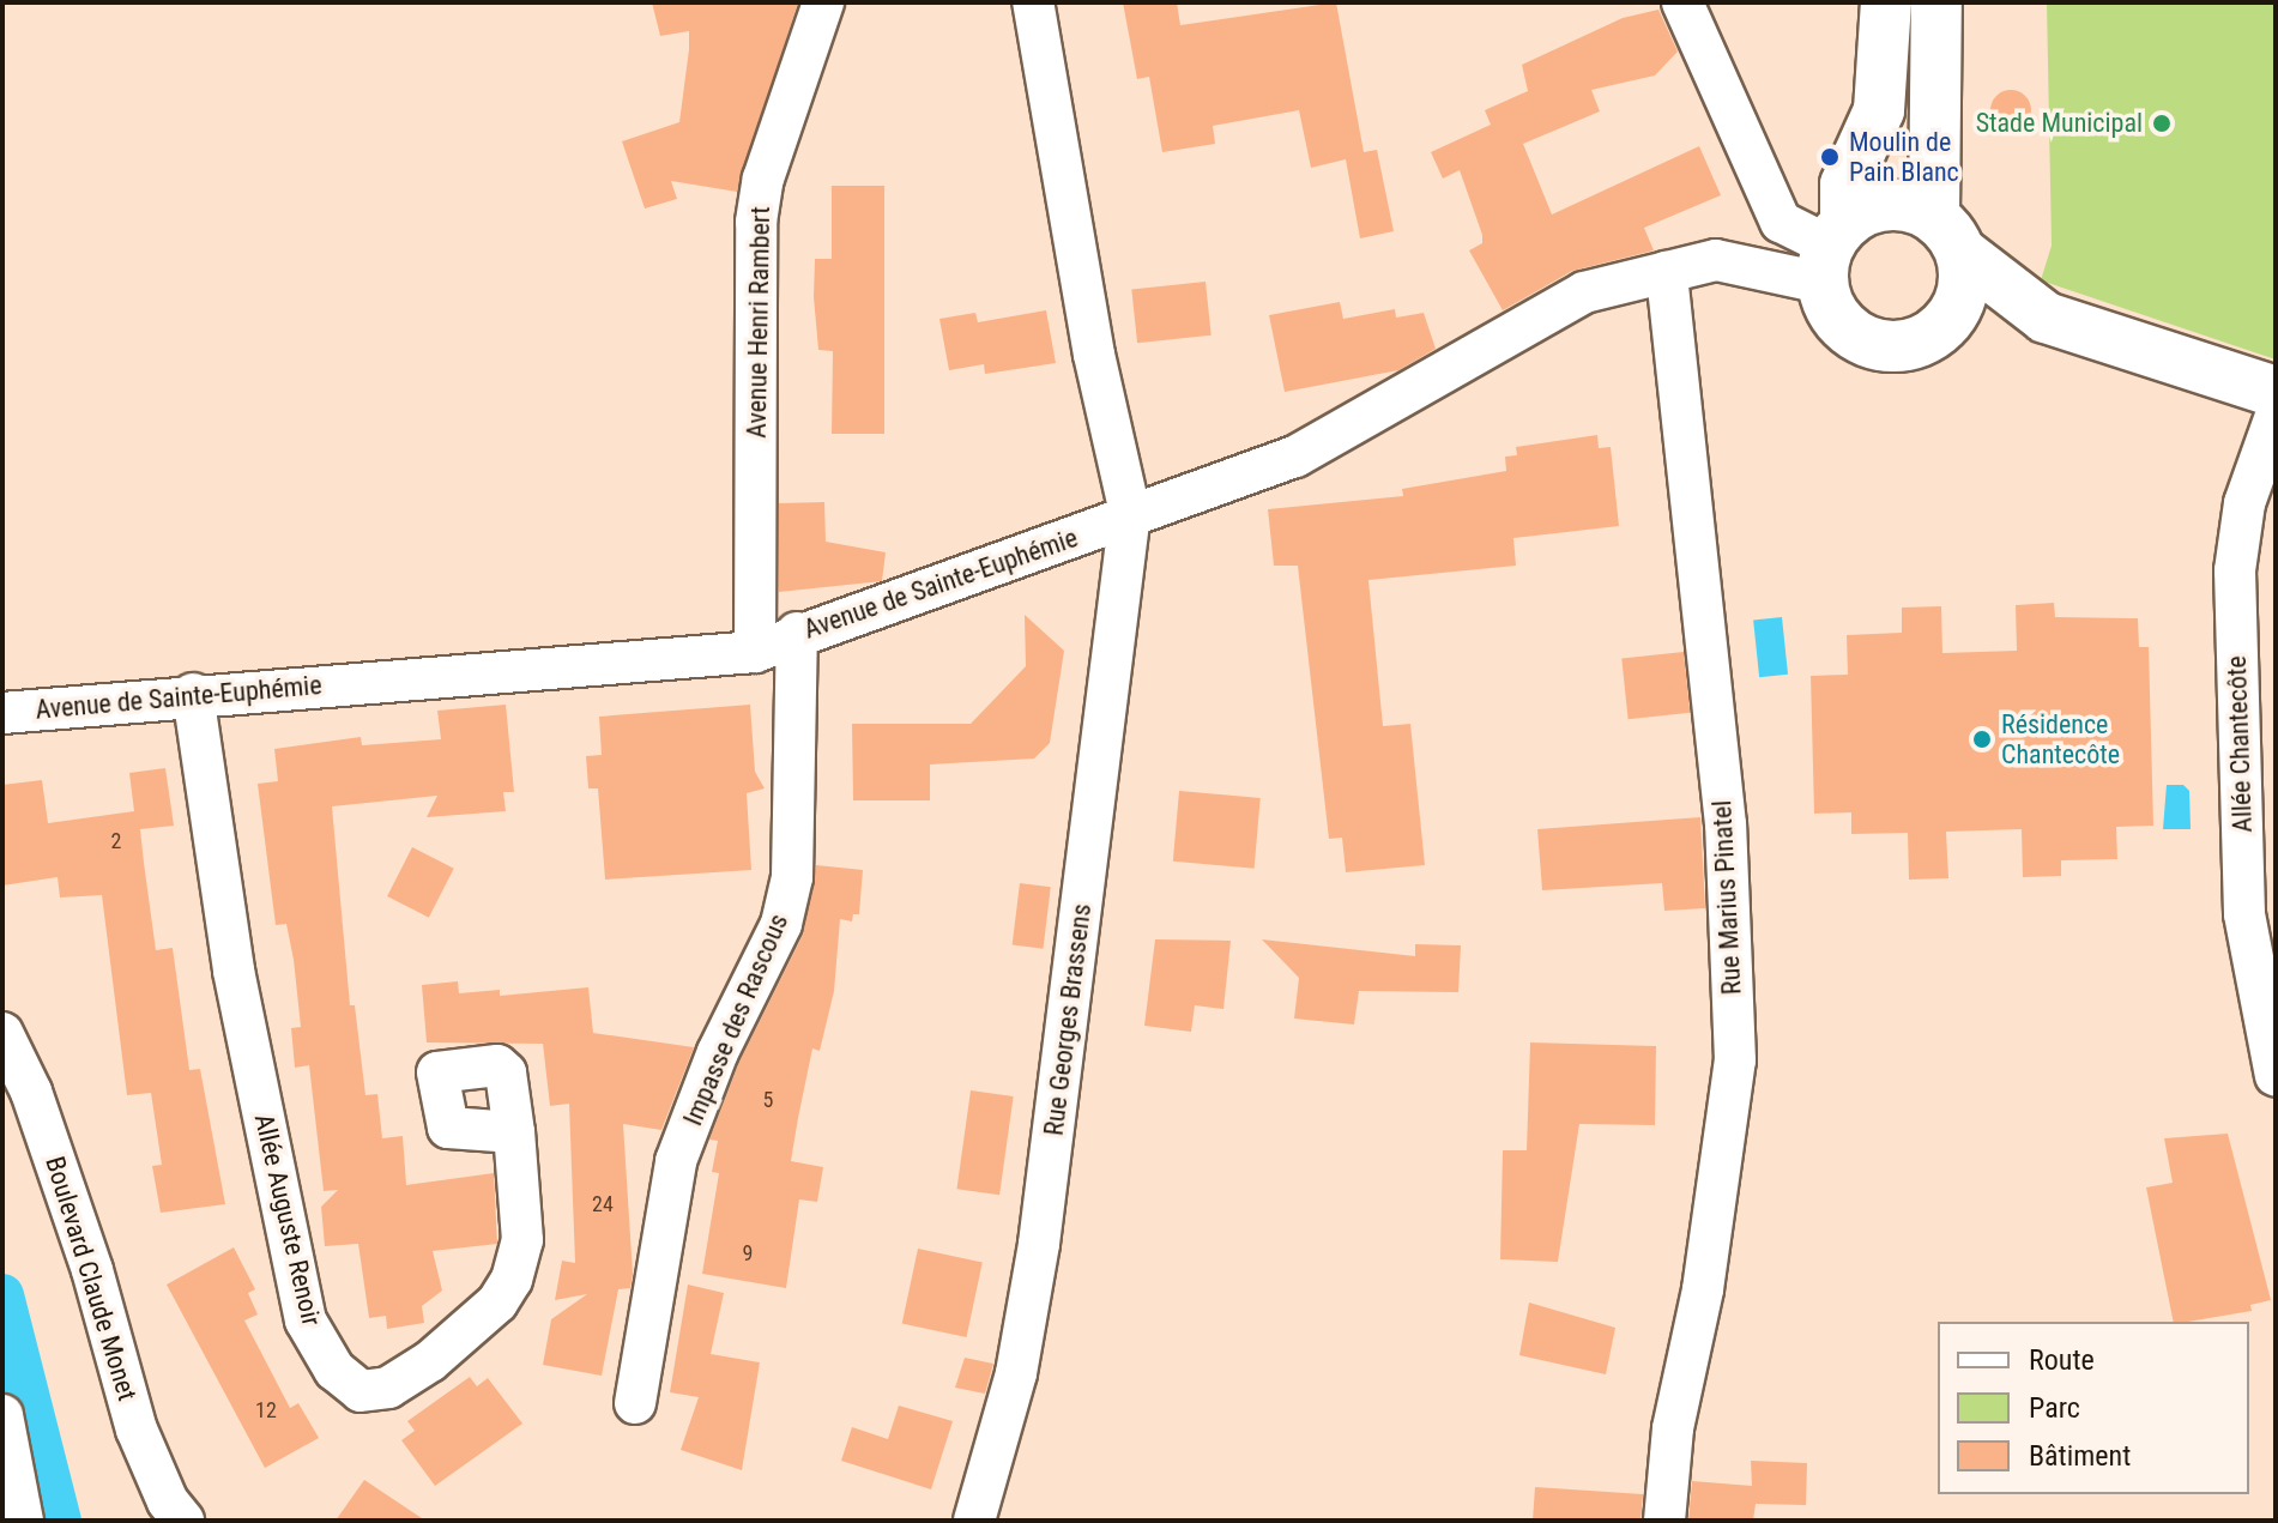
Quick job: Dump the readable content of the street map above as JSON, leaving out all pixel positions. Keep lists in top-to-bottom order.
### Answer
{
  "streets": {
    "street": [
      "Avenue Henri Rambert",
      "Avenue de Sainte-Euphémie",
      "Allée Chantecôte",
      "Rue Marius Pinatel",
      "Impasse des Rascous",
      "Rue Georges Brassens",
      "Allée Auguste Renoir",
      "Boulevard Claude Monet"
    ]
  },
  "crossings": [
    ["Avenue Henri Rambert", "Avenue de Sainte-Euphémie"],
    ["Avenue de Sainte-Euphémie", "Rue Marius Pinatel"],
    ["Avenue de Sainte-Euphémie", "Impasse des Rascous"],
    ["Avenue de Sainte-Euphémie", "Rue Georges Brassens"],
    ["Avenue de Sainte-Euphémie", "Allée Auguste Renoir"]
  ],
  "places": ["Stade Municipal", "Moulin de Pain Blanc", "Résidence Chantecôte"],
  "house_numbers": [
    "2",
    "5",
    "24",
    "9",
    "12"
  ],
  "legend": ["Route", "Parc", "Bâtiment"]
}
